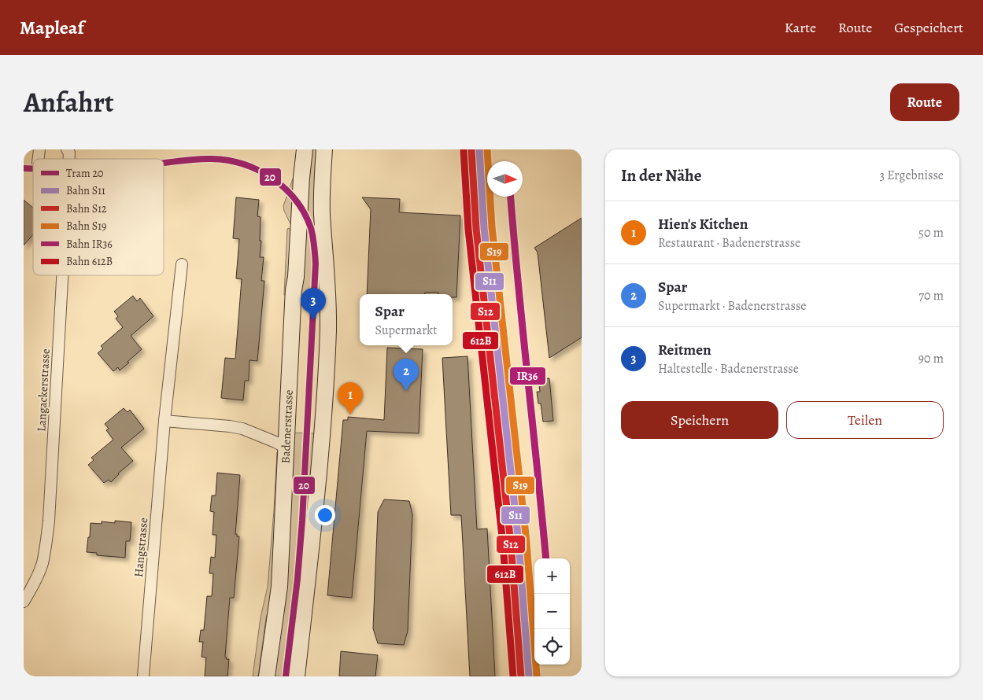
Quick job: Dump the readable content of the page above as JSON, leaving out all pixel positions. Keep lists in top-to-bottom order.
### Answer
{
  "streets": {
    "main road": ["Badenerstrasse"],
    "street": ["Langackerstrasse", "Hangstrasse"]
  },
  "lines": [
    "rail line S11",
    "rail line S19",
    "rail line S12",
    "rail line 612B",
    "tram line 20",
    "rail line IR36"
  ],
  "legend": [
    "Tram 20",
    "Bahn S11",
    "Bahn S12",
    "Bahn S19",
    "Bahn IR36",
    "Bahn 612B"
  ],
  "north": "right",
  "page": {
    "header": "Mapleaf",
    "nav": ["Karte", "Route", "Gespeichert"],
    "title": "Anfahrt",
    "buttons": [
      "Route",
      ["Speichern", "Teilen"]
    ],
    "heading": ["In der Nähe", "3 Ergebnisse"],
    "list": [
      {
        "mark": "1",
        "name": "Hien's Kitchen",
        "note": "Restaurant · Badenerstrasse",
        "value": "50 m"
      },
      {
        "mark": "2",
        "name": "Spar",
        "note": "Supermarkt · Badenerstrasse",
        "value": "70 m"
      },
      {
        "mark": "3",
        "name": "Reitmen",
        "note": "Haltestelle · Badenerstrasse",
        "value": "90 m"
      }
    ],
    "pins": ["3", "2", "1"],
    "popup": ["Spar", "Supermarkt"],
    "map_buttons": ["+", "−"]
  }
}
